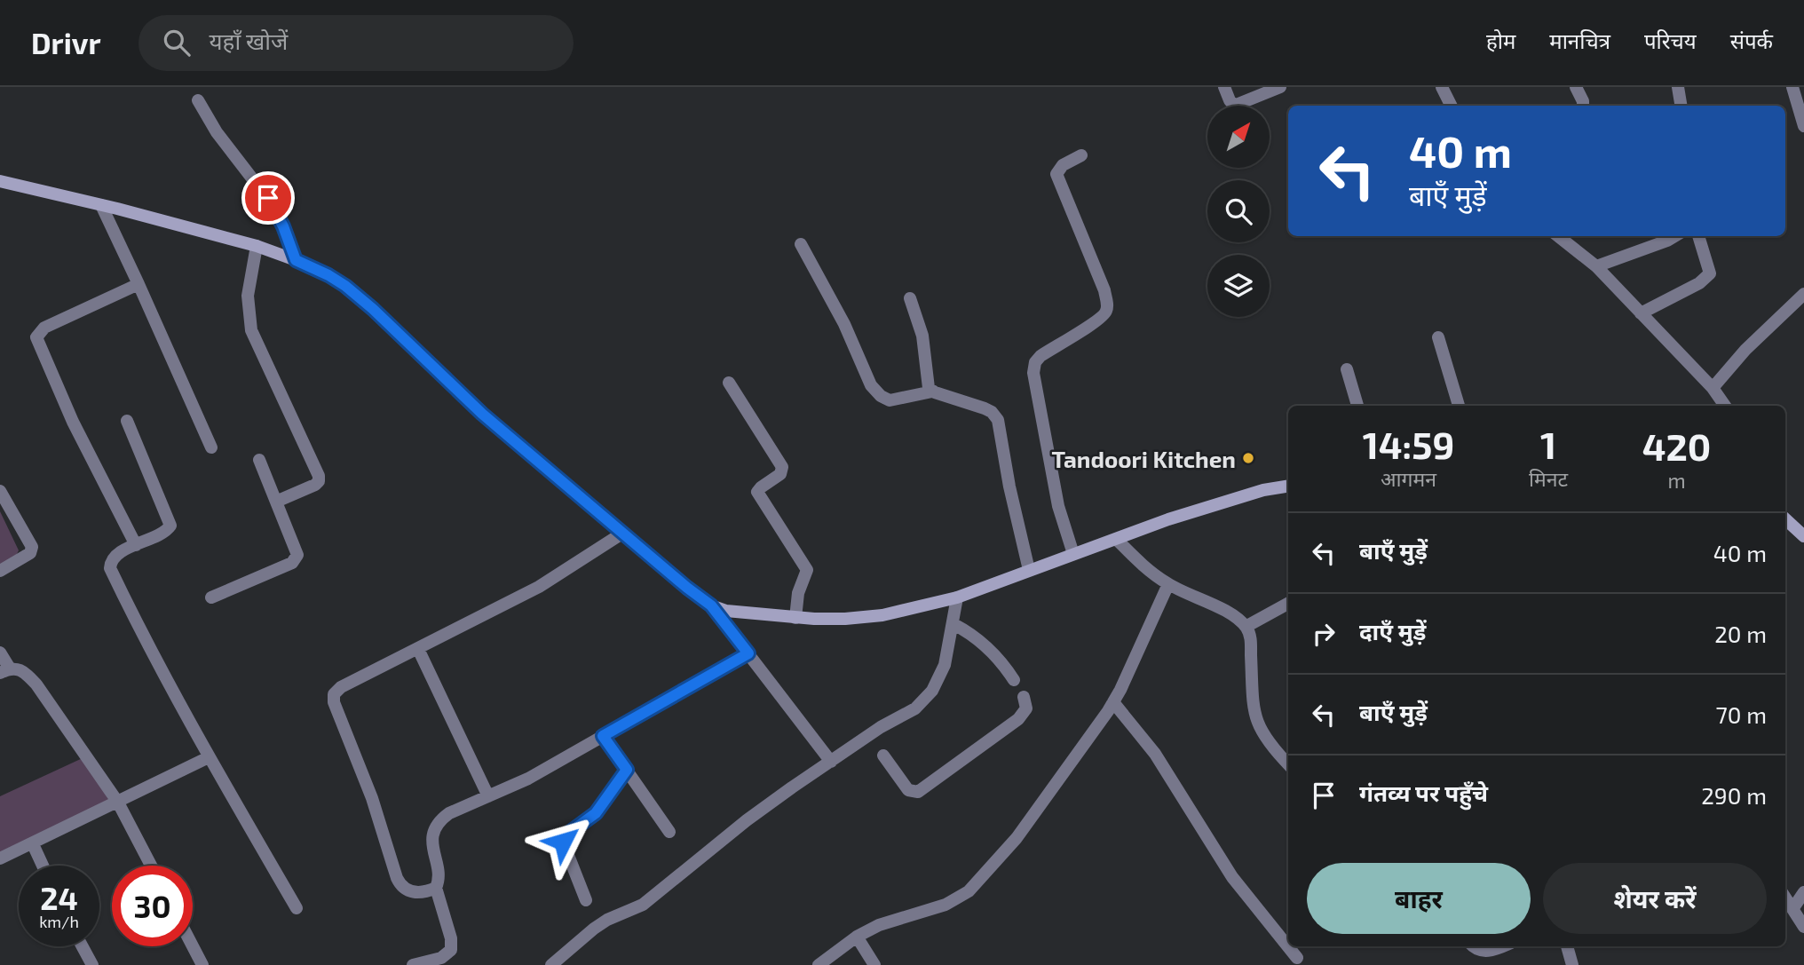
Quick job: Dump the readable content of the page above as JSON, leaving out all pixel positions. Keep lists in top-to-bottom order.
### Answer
{
  "places": ["Tandoori Kitchen"],
  "north": "top right",
  "page": {
    "header": "Drivr",
    "search": "यहाँ खोजें",
    "nav": [
      "होम",
      "मानचित्र",
      "परिचय",
      "संपर्क"
    ],
    "turn": ["40 m", "बाएँ मुड़ें"],
    "eta": [
      "14:59",
      "आगमन",
      "1",
      "मिनट",
      "420",
      "m"
    ],
    "list": [
      {
        "name": "बाएँ मुड़ें",
        "value": "40 m"
      },
      {
        "name": "दाएँ मुड़ें",
        "value": "20 m"
      },
      {
        "name": "बाएँ मुड़ें",
        "value": "70 m"
      },
      {
        "name": "गंतव्य पर पहुँचे",
        "value": "290 m"
      }
    ],
    "buttons": ["बाहर", "शेयर करें"],
    "speed": "24 km/h",
    "limit": "30"
  }
}
